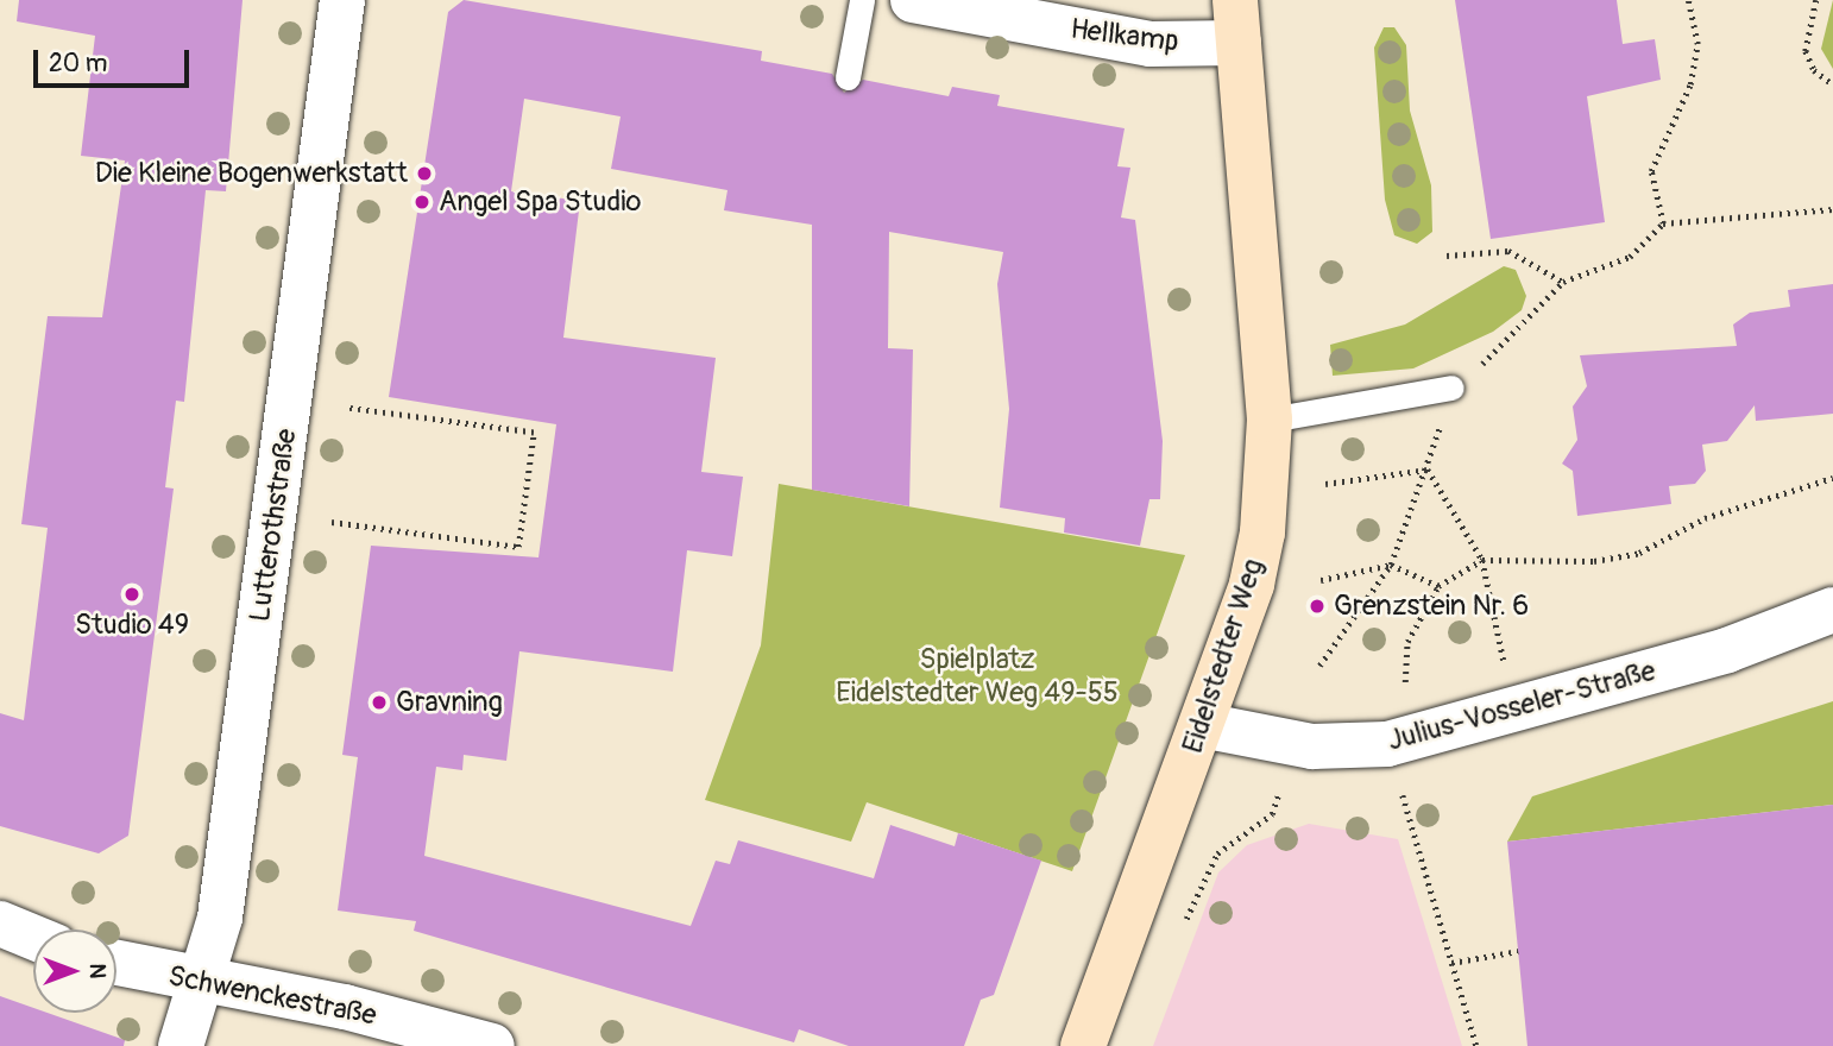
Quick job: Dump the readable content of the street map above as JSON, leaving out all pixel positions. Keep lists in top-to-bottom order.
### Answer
{
  "streets": {
    "street": [
      "Hellkamp",
      "Lutterothstraße",
      "Eidelstedter Weg",
      "Julius-Vosseler-Straße",
      "Schwenckestraße"
    ]
  },
  "crossings": [
    ["Hellkamp", "Eidelstedter Weg"],
    ["Lutterothstraße", "Schwenckestraße"],
    ["Eidelstedter Weg", "Julius-Vosseler-Straße"]
  ],
  "parks": ["Spielplatz Eidelstedter Weg 49-55"],
  "places": [
    "Die Kleine Bogenwerkstatt",
    "Angel Spa Studio",
    "Studio 49",
    "Grenzstein Nr. 6",
    "Gravning"
  ],
  "scale_bar": "20 m",
  "north": "right"
}
